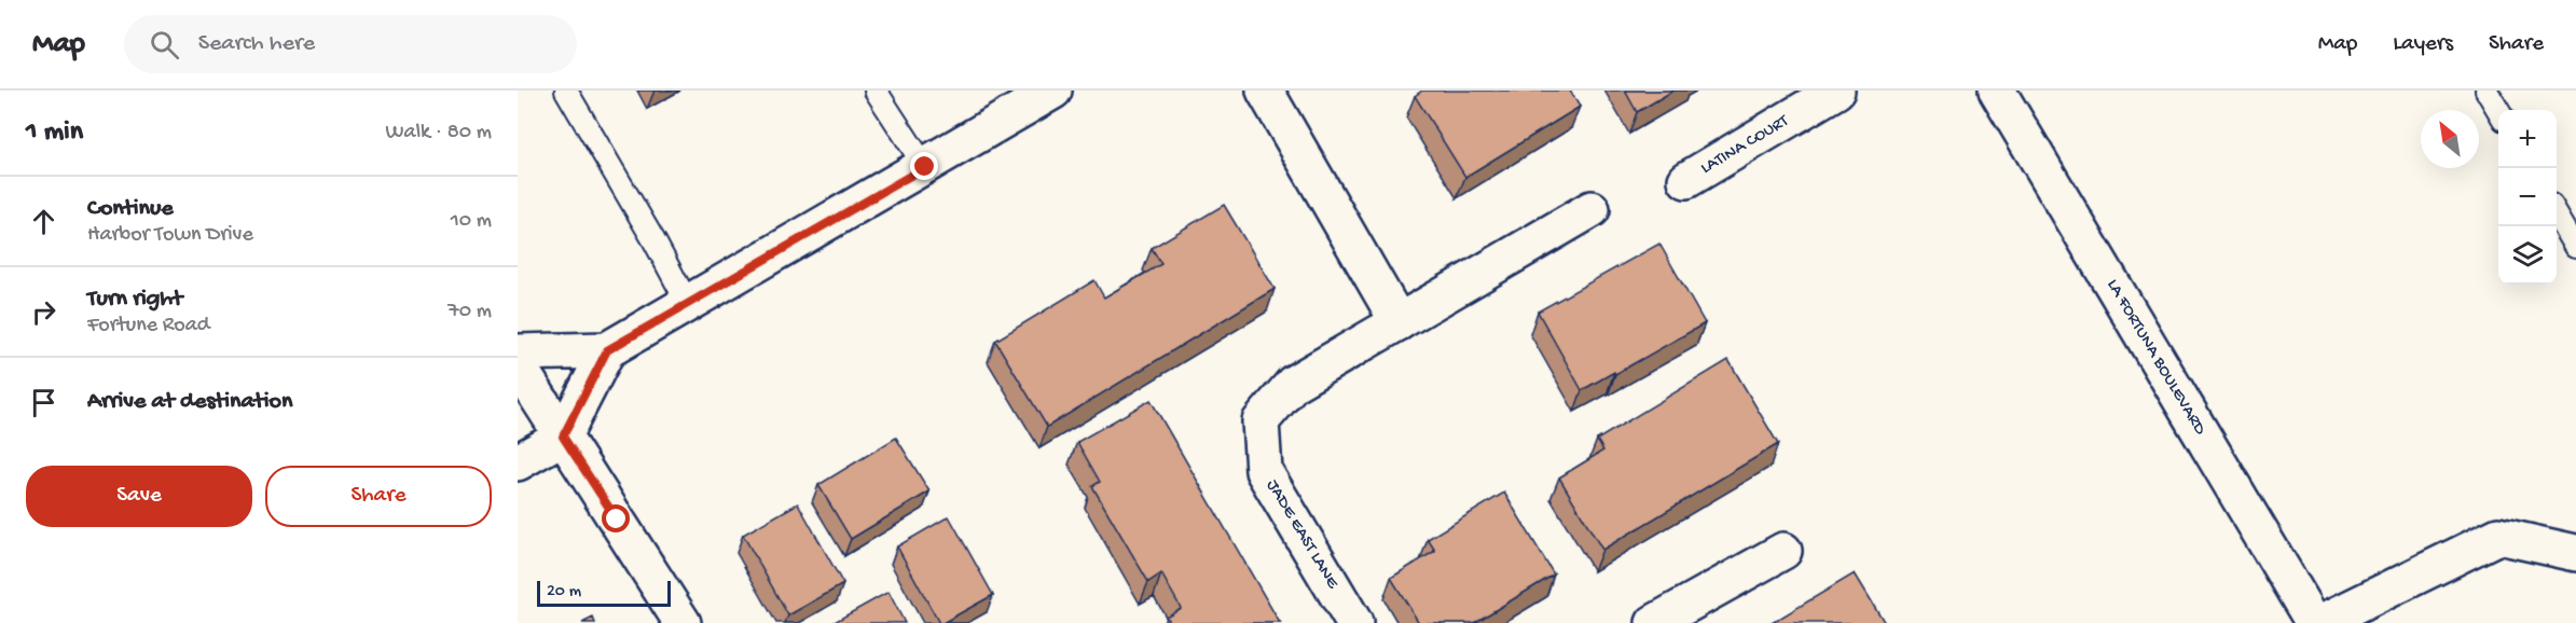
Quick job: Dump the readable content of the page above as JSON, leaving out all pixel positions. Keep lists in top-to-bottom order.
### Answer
{
  "streets": {
    "street": ["LATINA COURT", "LA FORTUNA BOULEVARD", "JADE EAST LANE"]
  },
  "scale_bar": "20 m",
  "north": "top left",
  "page": {
    "header": "Map",
    "search": "Search here",
    "nav": ["Map", "Layers", "Share"],
    "heading": ["1 min", "Walk · 80 m"],
    "map_buttons": ["+", "−"],
    "list": [
      ["Continue", "Harbor Town Drive", "10 m"],
      ["Turn right", "Fortune Road", "70 m"],
      "Arrive at destination"
    ],
    "buttons": ["Save", "Share"],
    "scale": "20 m"
  }
}
